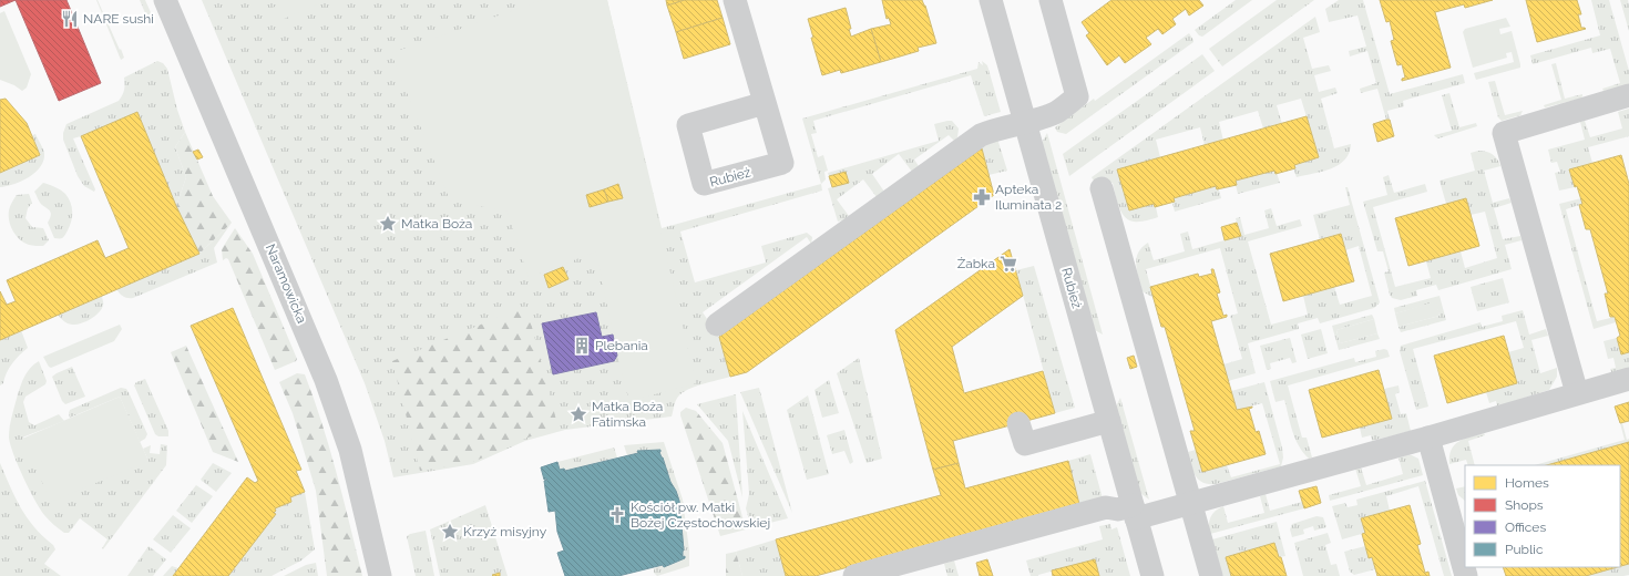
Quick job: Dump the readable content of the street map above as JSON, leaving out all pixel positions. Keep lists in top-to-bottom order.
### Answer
{
  "streets": {
    "street": ["Rubież", "Naramowicka"]
  },
  "places": {
    "restaurant": ["NARE sushi"],
    "pharmacy": ["Apteka Iluminata 2"],
    "place": ["Matka Boża", "Matka Boża Fatimska", "Krzyż misyjny"],
    "supermarket": ["Żabka"],
    "building": ["Plebania"],
    "church": ["Kościół pw. Matki Bożej Częstochowskiej"]
  },
  "legend": [
    "Homes",
    "Shops",
    "Offices",
    "Public"
  ]
}
